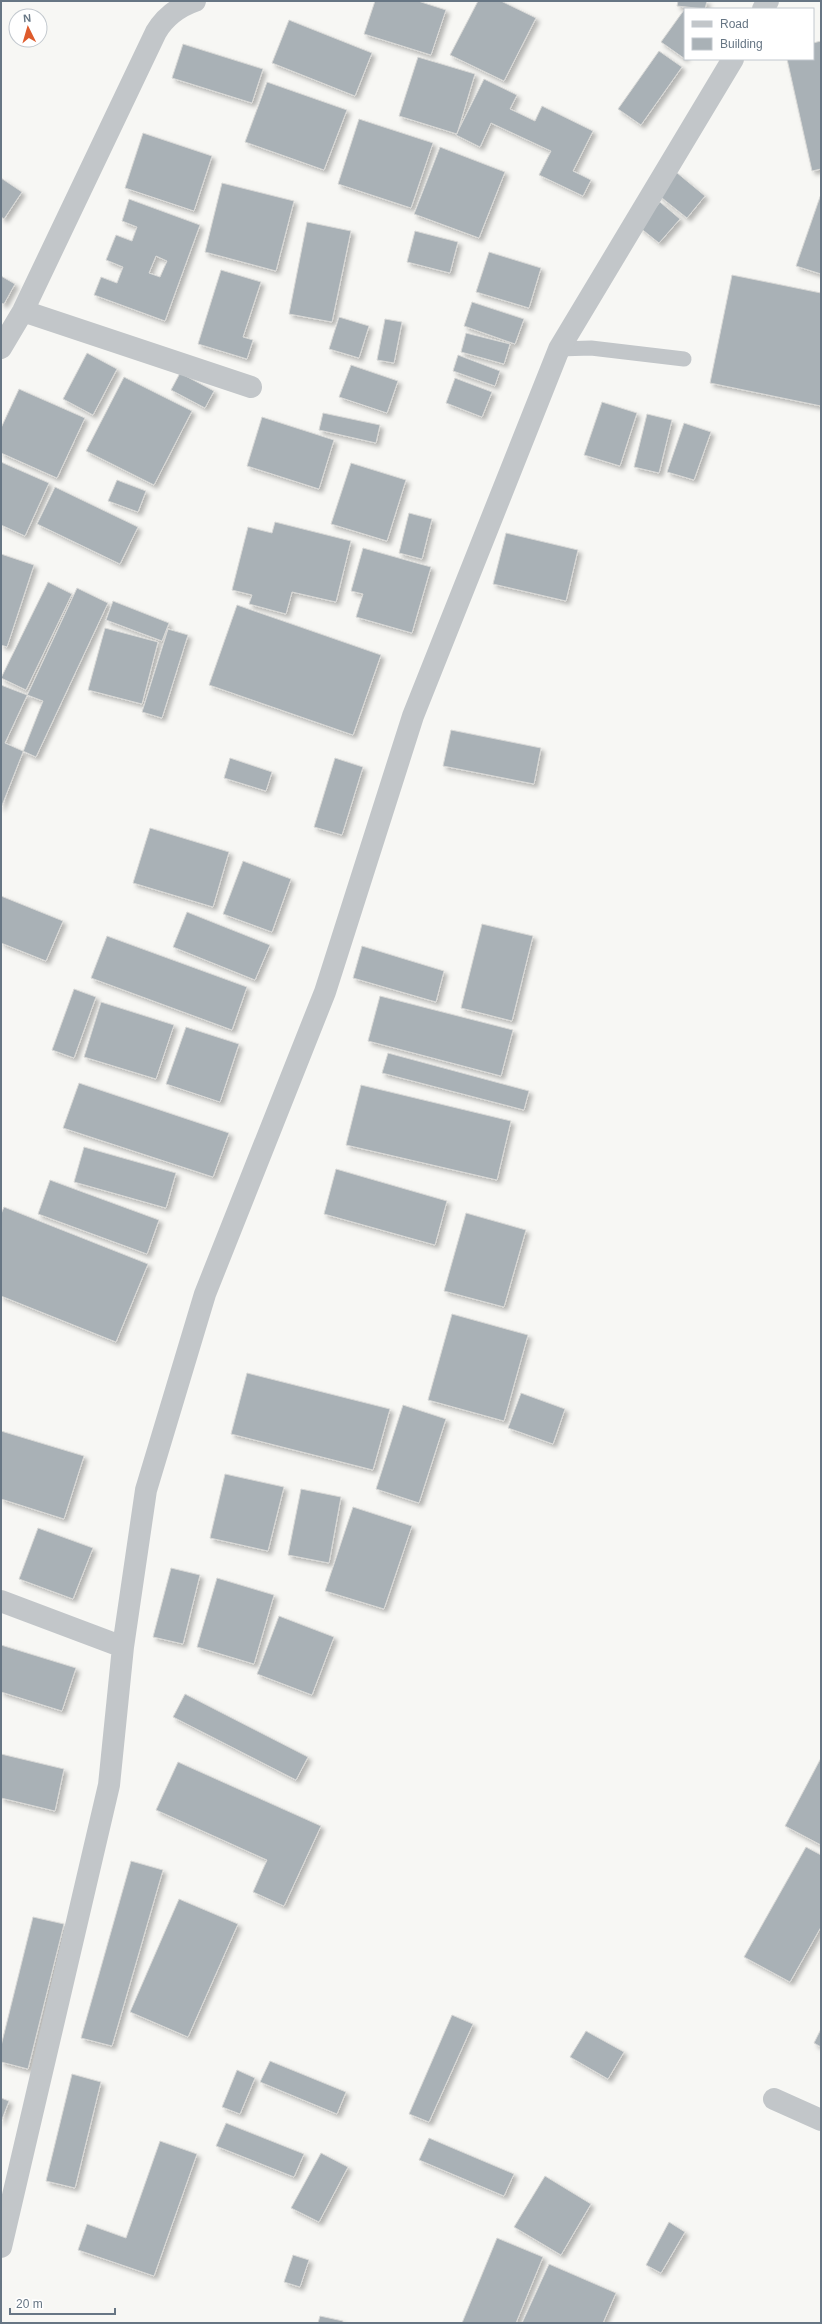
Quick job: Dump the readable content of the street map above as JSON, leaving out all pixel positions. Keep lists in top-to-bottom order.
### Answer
{
  "legend": ["Road", "Building"],
  "scale_bar": "20 m",
  "north": "top"
}
